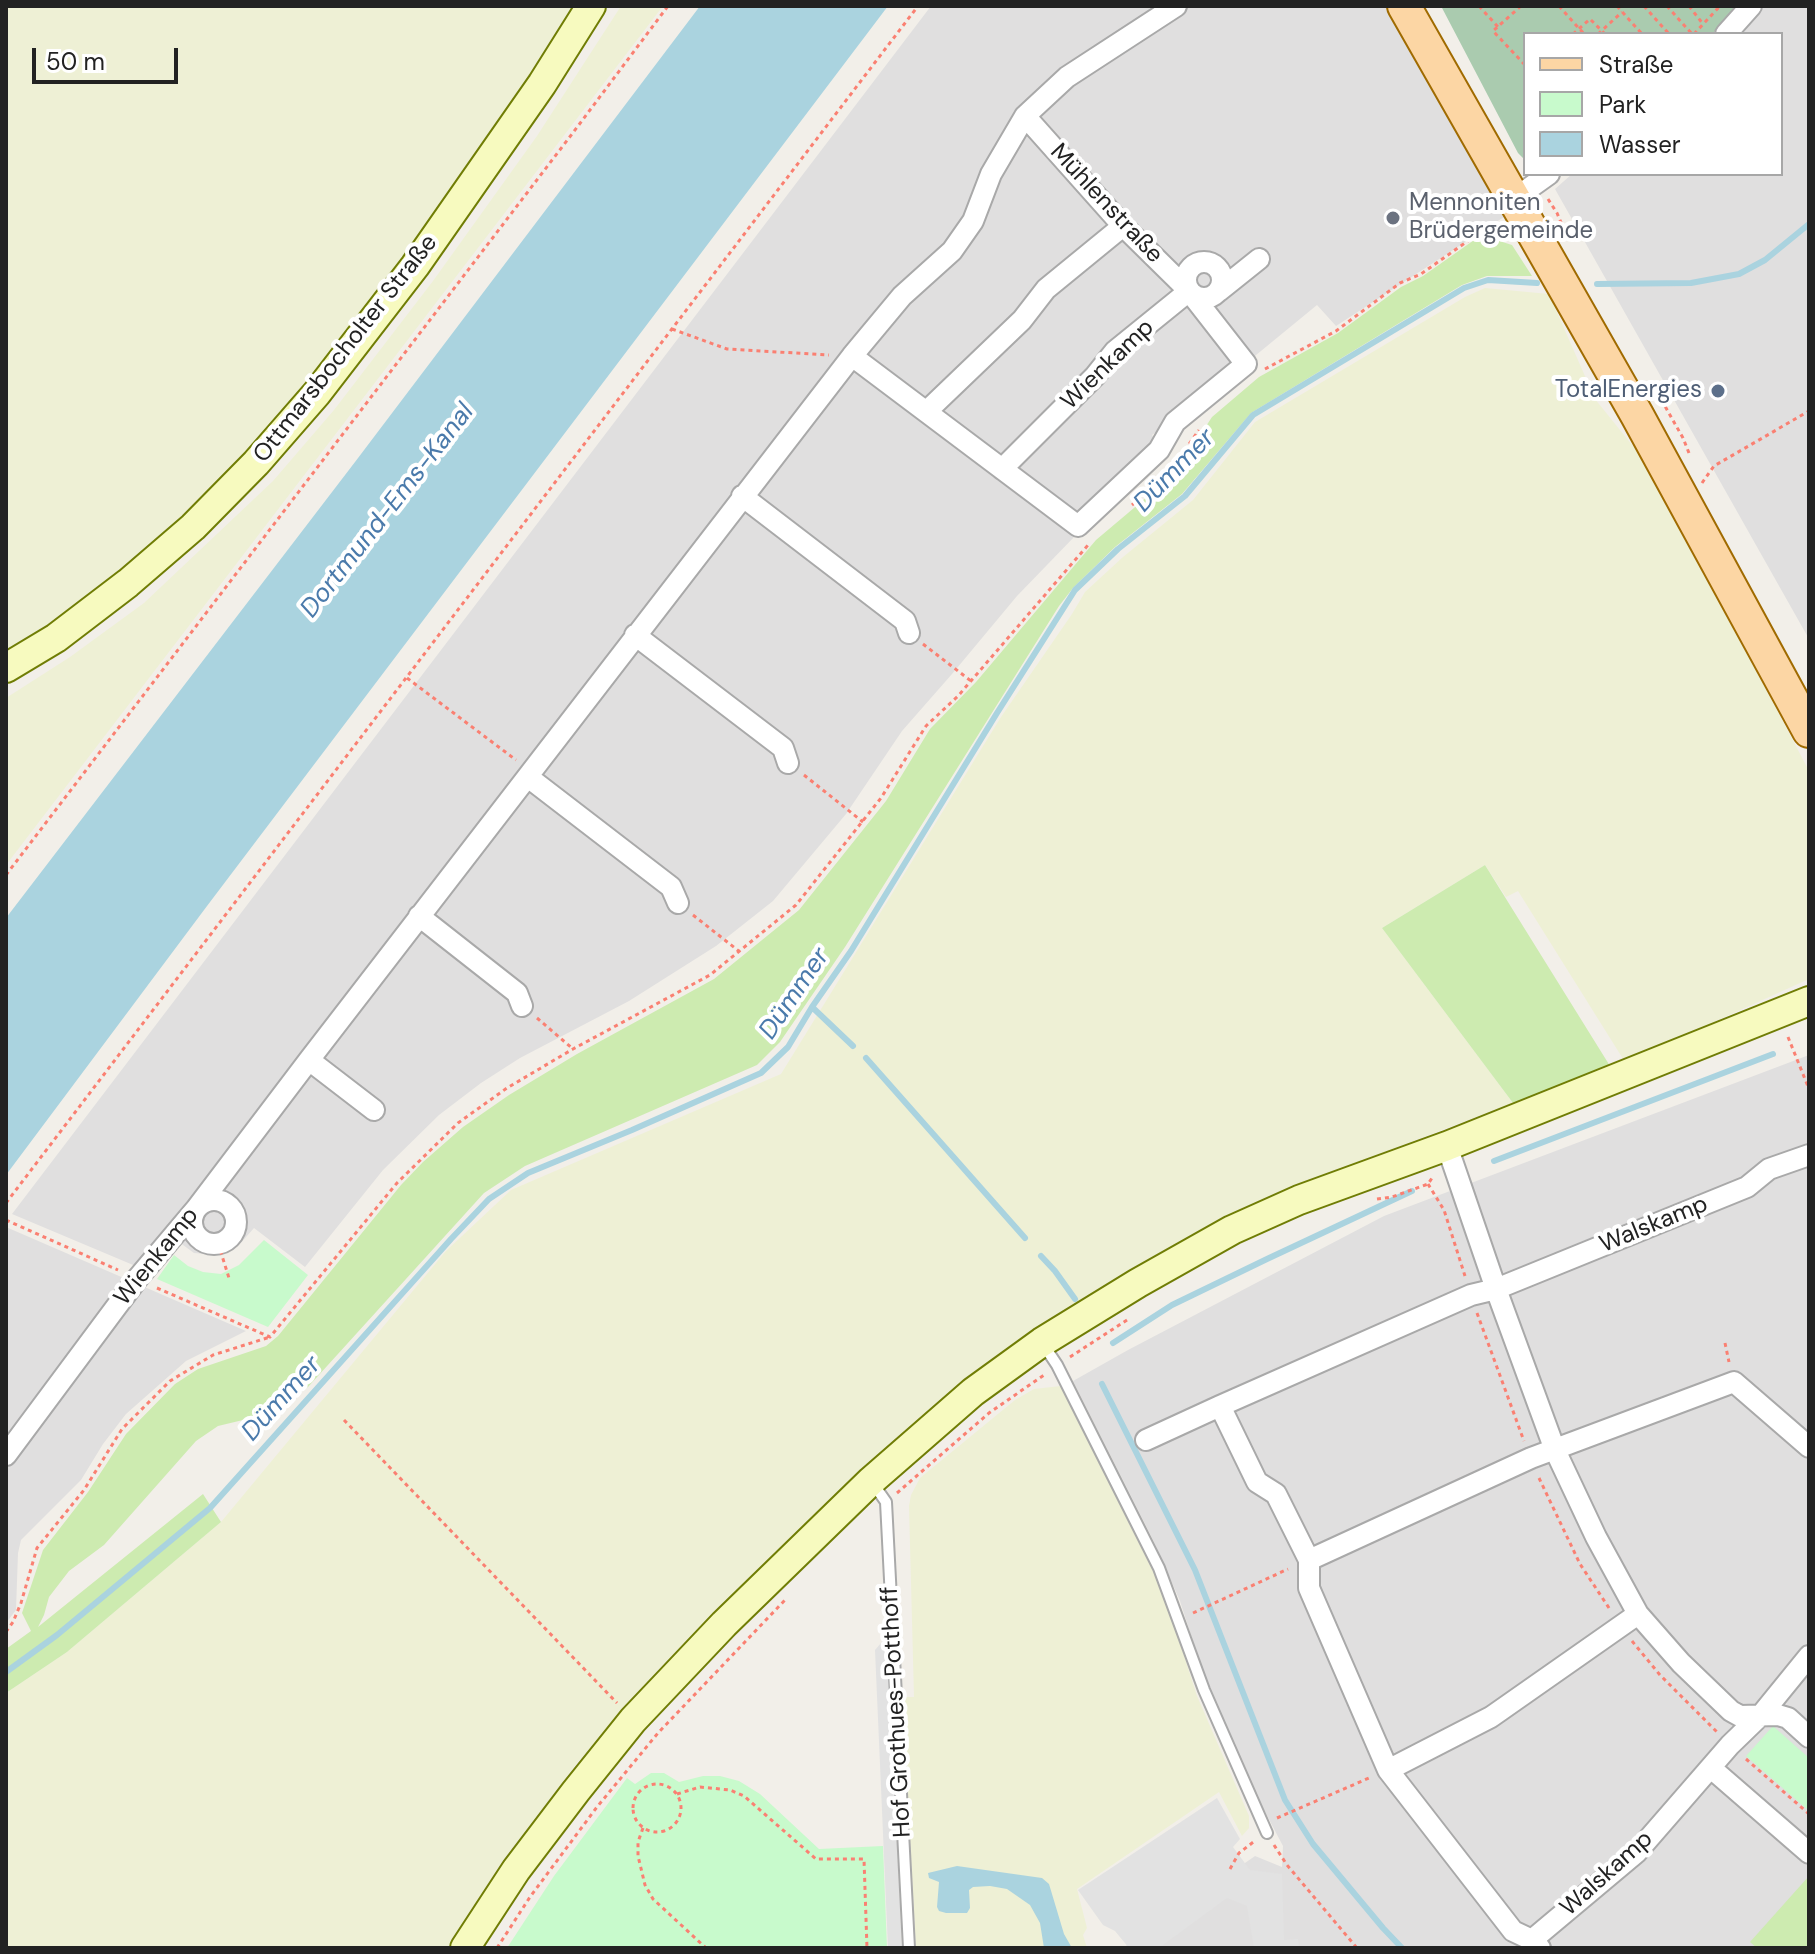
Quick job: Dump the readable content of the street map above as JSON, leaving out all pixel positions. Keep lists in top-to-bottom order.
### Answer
{
  "streets": {
    "main road": ["Ottmarsbocholter Straße"],
    "street": ["Mühlenstraße", "Wienkamp", "Walskamp"],
    "lane": ["Hof Grothues-Potthoff"]
  },
  "crossings": [
    ["Mühlenstraße", "Wienkamp"]
  ],
  "water": ["Dümmer", "Dortmund-Ems-Kanal"],
  "places": ["Mennoniten Brüdergemeinde", "TotalEnergies"],
  "legend": ["Straße", "Park", "Wasser"],
  "scale_bar": "50 m"
}
